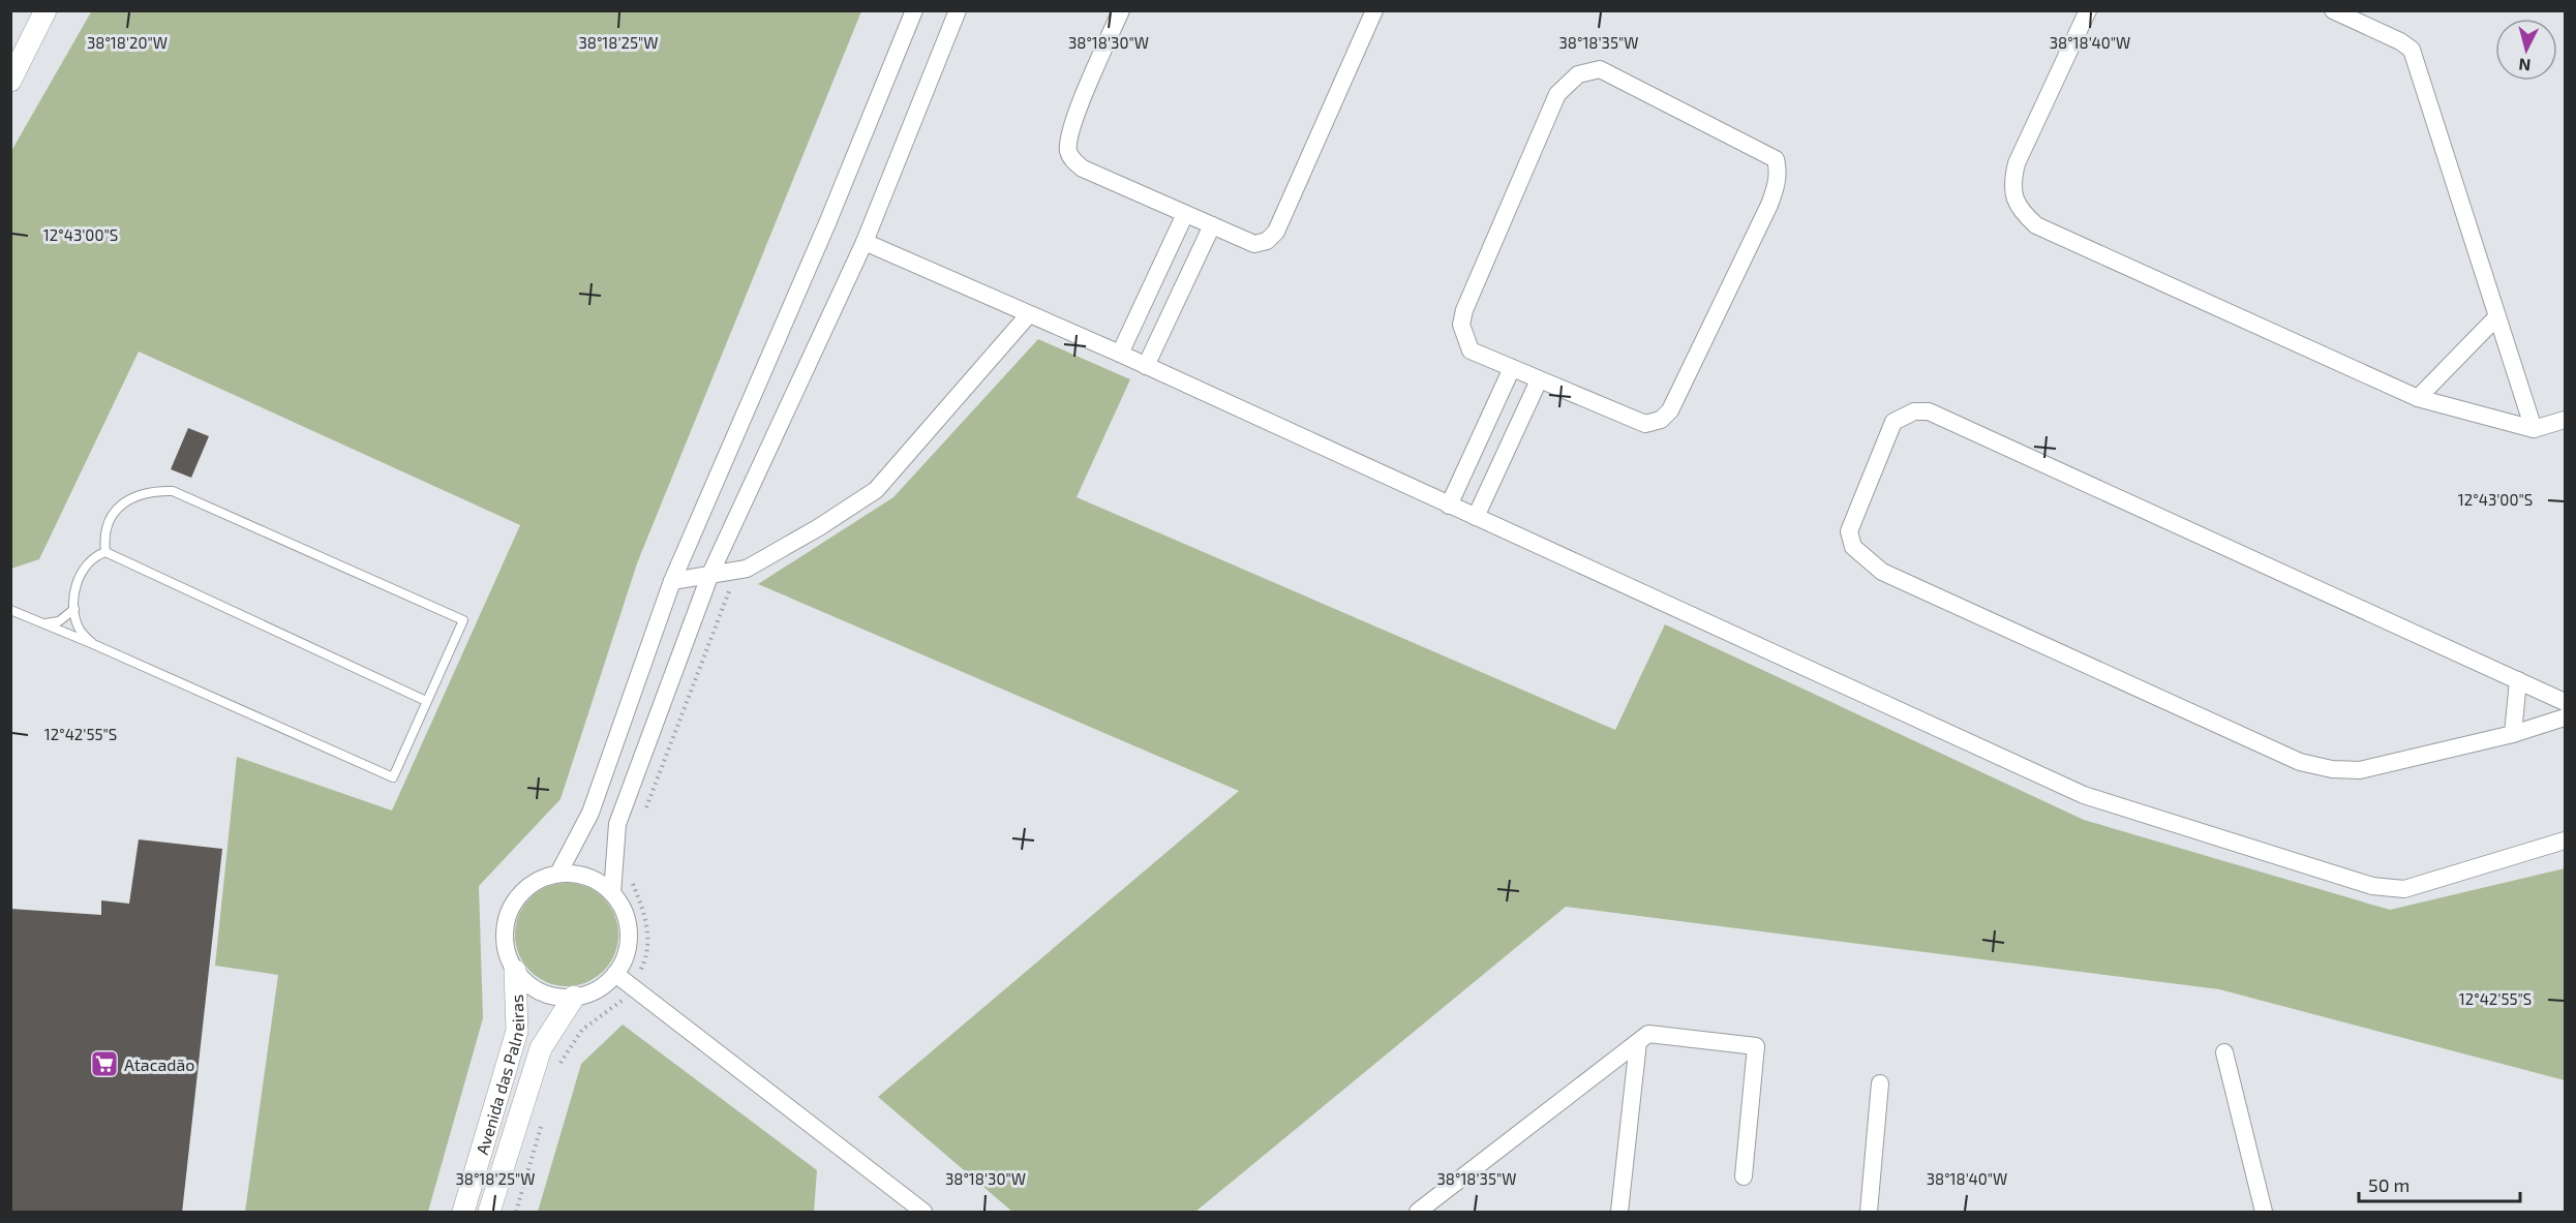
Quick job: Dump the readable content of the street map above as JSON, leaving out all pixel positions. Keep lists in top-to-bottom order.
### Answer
{
  "streets": {
    "street": ["Avenida das Palneiras"]
  },
  "places": {
    "supermarket": ["Atacadão"]
  },
  "scale_bar": "50 m",
  "north": "bottom",
  "coordinates": [
    "38°18'20\"W",
    "38°18'25\"W",
    "38°18'30\"W",
    "38°18'35\"W",
    "38°18'40\"W",
    "12°43'00\"S",
    "12°42'55\"S"
  ]
}
